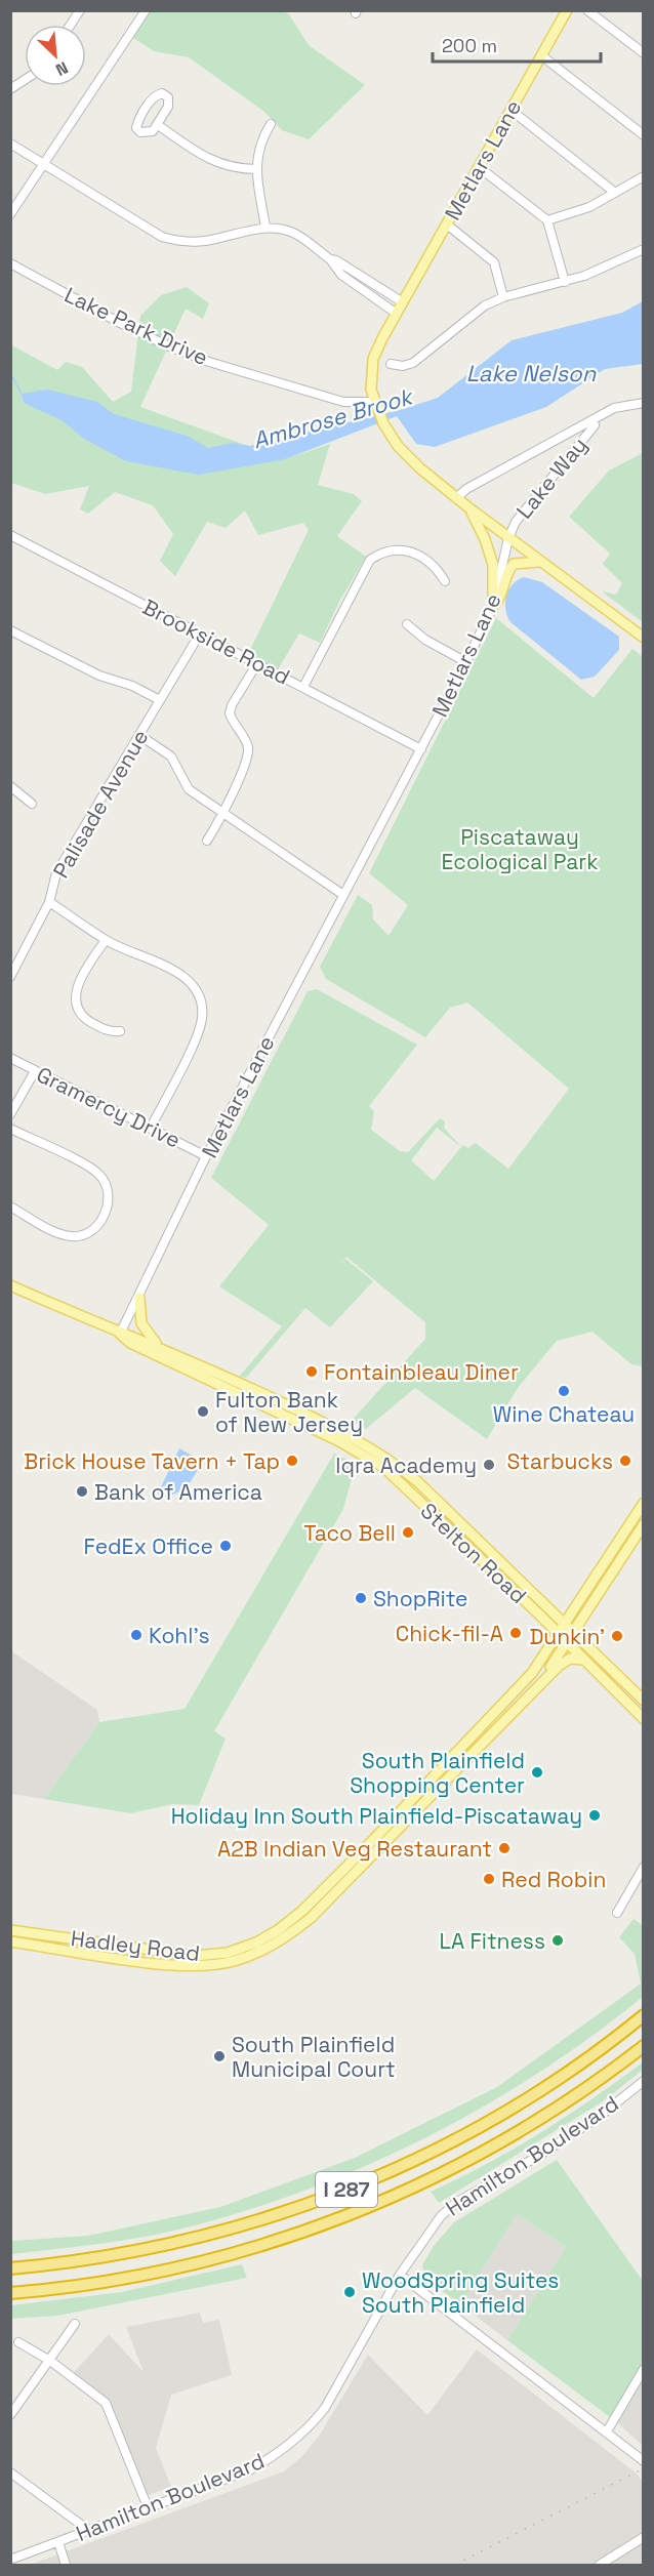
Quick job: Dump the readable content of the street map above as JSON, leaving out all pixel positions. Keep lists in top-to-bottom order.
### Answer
{
  "streets": {
    "highway": ["I 287"],
    "main road": ["Metlars Lane", "Stelton Road", "Hadley Road"],
    "street": [
      "Lake Park Drive",
      "Lake Way",
      "Brookside Road",
      "Palisade Avenue",
      "Gramercy Drive",
      "Hamilton Boulevard"
    ]
  },
  "crossings": [
    ["Metlars Lane", "Lake Park Drive"],
    ["Metlars Lane", "Lake Way"],
    ["Metlars Lane", "Brookside Road"],
    ["Metlars Lane", "Gramercy Drive"],
    ["Metlars Lane", "Stelton Road"],
    ["Brookside Road", "Palisade Avenue"],
    ["Stelton Road", "Hadley Road"]
  ],
  "water": ["Lake Nelson", "Ambrose Brook"],
  "parks": ["Piscataway Ecological Park"],
  "places": [
    "Fontainbleau Diner",
    "Wine Chateau",
    "Fulton Bank of New Jersey",
    "Brick House Tavern + Tap",
    "Starbucks",
    "Iqra Academy",
    "Bank of America",
    "Taco Bell",
    "FedEx Office",
    "ShopRite",
    "Chick-fil-A",
    "Kohl's",
    "Dunkin'",
    "South Plainfield Shopping Center",
    "Holiday Inn South Plainfield-Piscataway",
    "A2B Indian Veg Restaurant",
    "Red Robin",
    "LA Fitness",
    "South Plainfield Municipal Court",
    "WoodSpring Suites South Plainfield"
  ],
  "scale_bar": "200 m",
  "north": "bottom right"
}
